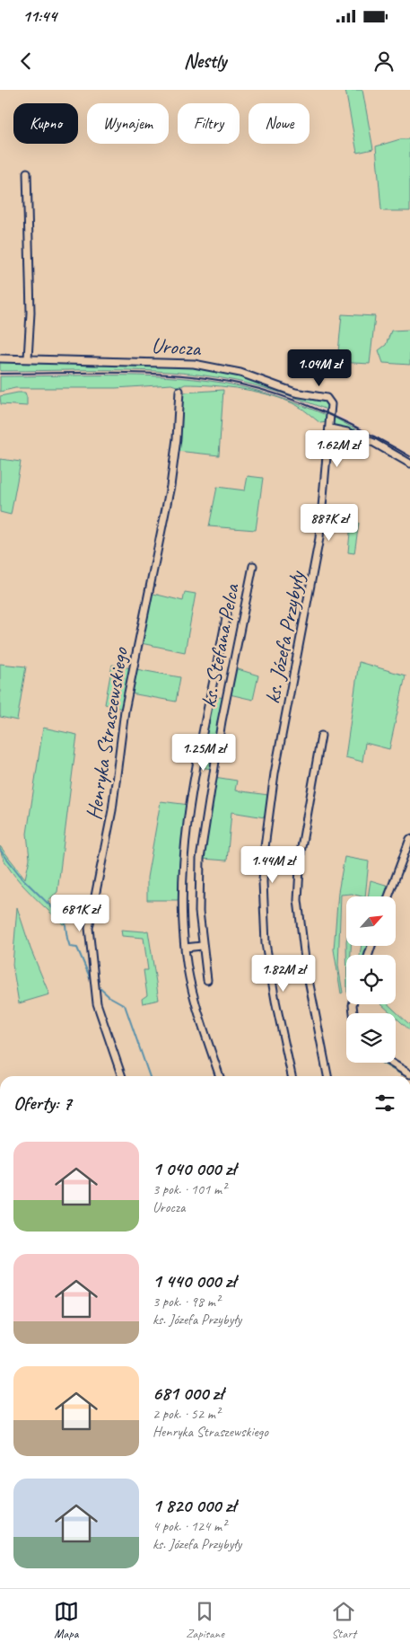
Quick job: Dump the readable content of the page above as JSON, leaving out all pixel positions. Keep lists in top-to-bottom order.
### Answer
{
  "streets": {
    "street": [
      "Urocza",
      "ks. Józefa Przybyły",
      "ks. Stefana Pelca",
      "Henryka Straszewskiego"
    ]
  },
  "crossings": [
    ["Urocza", "ks. Józefa Przybyły"]
  ],
  "north": "top right",
  "page": {
    "status": "11:44",
    "header": "Nestly",
    "chip": [
      "Kupno",
      "Wynajem",
      "Filtry",
      "Nowe"
    ],
    "price": [
      "1.04M zł",
      "1.62M zł",
      "887K zł",
      "1.25M zł",
      "1.44M zł",
      "681K zł",
      "1.82M zł"
    ],
    "heading": "Oferty: 7",
    "list": [
      {
        "name": "1 040 000 zł",
        "note": "3 pok. · 101 m² · Urocza"
      },
      {
        "name": "1 440 000 zł",
        "note": "3 pok. · 98 m² · ks. Józefa Przybyły"
      },
      {
        "name": "681 000 zł",
        "note": "2 pok. · 52 m² · Henryka Straszewskiego"
      },
      {
        "name": "1 820 000 zł",
        "note": "4 pok. · 124 m² · ks. Józefa Przybyły"
      }
    ],
    "tabs": ["Mapa", "Zapisane", "Start"]
  }
}
